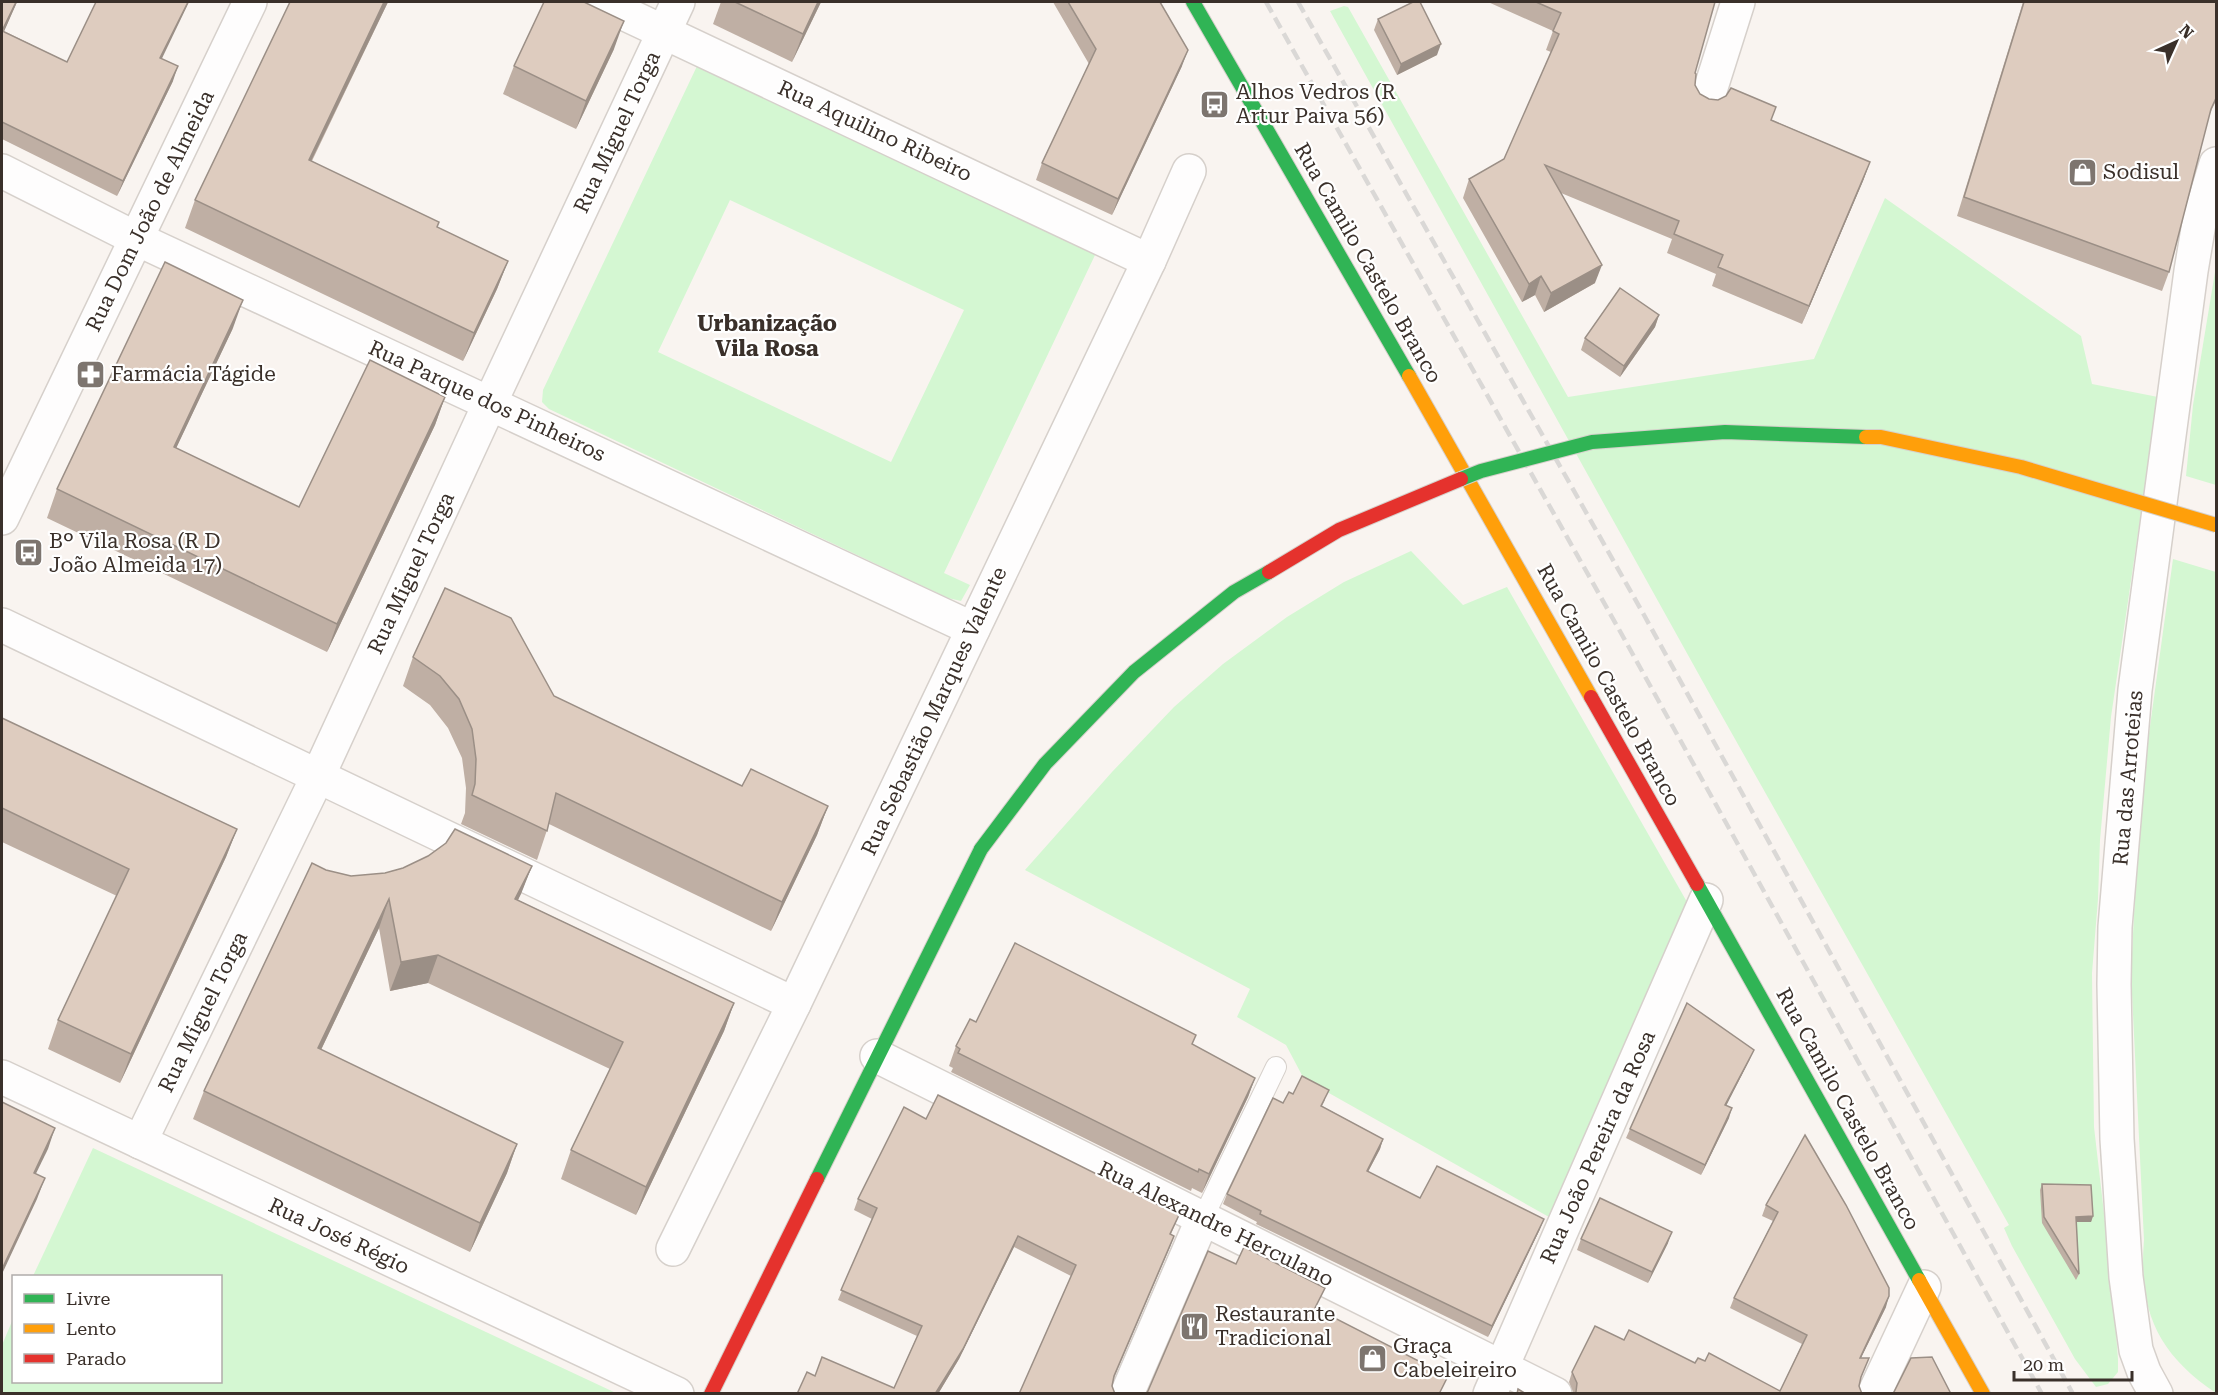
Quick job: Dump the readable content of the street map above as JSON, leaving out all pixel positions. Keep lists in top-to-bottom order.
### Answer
{
  "streets": {
    "street": [
      "Rua Aquilino Ribeiro",
      "Rua Miguel Torga",
      "Rua Dom João de Almeida",
      "Rua Camilo Castelo Branco",
      "Rua Parque dos Pinheiros",
      "Rua Sebastião Marques Valente",
      "Rua das Arroteias",
      "Rua João Pereira da Rosa",
      "Rua Alexandre Herculano",
      "Rua José Régio"
    ]
  },
  "crossings": [
    ["Rua Aquilino Ribeiro", "Rua Miguel Torga"],
    ["Rua Aquilino Ribeiro", "Rua Sebastião Marques Valente"],
    ["Rua Miguel Torga", "Rua Parque dos Pinheiros"],
    ["Rua Miguel Torga", "Rua José Régio"],
    ["Rua Dom João de Almeida", "Rua Parque dos Pinheiros"],
    ["Rua Camilo Castelo Branco", "Rua João Pereira da Rosa"],
    ["Rua Parque dos Pinheiros", "Rua Sebastião Marques Valente"],
    ["Rua João Pereira da Rosa", "Rua Alexandre Herculano"]
  ],
  "districts": ["Urbanização Vila Rosa"],
  "places": {
    "bus stop": ["Alhos Vedros (R Artur Paiva 56)", "Bº Vila Rosa (R D João Almeida 17)"],
    "shop": ["Sodisul", "Graça Cabeleireiro"],
    "pharmacy": ["Farmácia Tágide"],
    "restaurant": ["Restaurante Tradicional"]
  },
  "legend": ["Livre", "Lento", "Parado"],
  "scale_bar": "20 m",
  "north": "top right"
}
